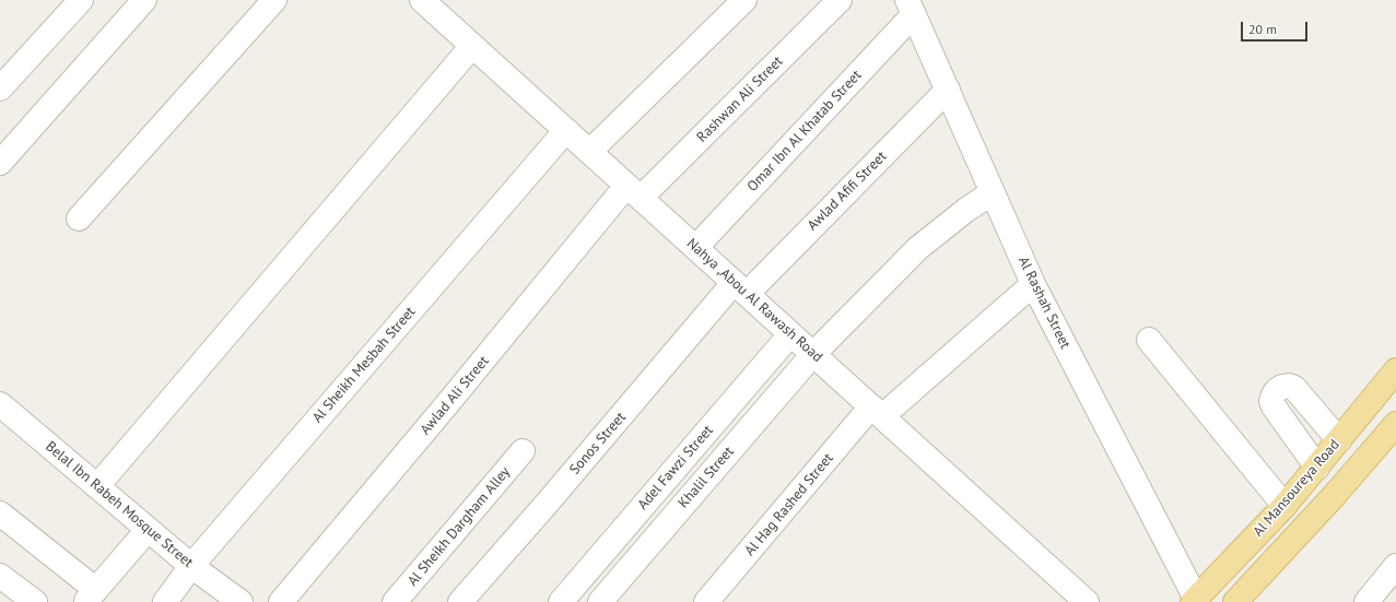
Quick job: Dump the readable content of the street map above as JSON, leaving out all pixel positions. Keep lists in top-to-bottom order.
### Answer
{
  "streets": {
    "main road": ["Al Mansoureya Road"],
    "street": [
      "Rashwan Ali Street",
      "Omar Ibn Al Khatab Street",
      "Awlad Afifi Street",
      "Nahya ,Abou Al Rawash Road",
      "Al Rashah Street",
      "Al Sheikh Mesbah Street",
      "Awlad Ali Street",
      "Sonos Street",
      "Adel Fawzi Street",
      "Khalil Street",
      "Belal Ibn Rabeh Mosque Street",
      "Al Hag Rashed Street",
      "Al Sheikh Dargham Alley"
    ]
  },
  "crossings": [
    ["Rashwan Ali Street", "Nahya ,Abou Al Rawash Road"],
    ["Rashwan Ali Street", "Awlad Ali Street"],
    ["Omar Ibn Al Khatab Street", "Nahya ,Abou Al Rawash Road"],
    ["Omar Ibn Al Khatab Street", "Al Rashah Street"],
    ["Awlad Afifi Street", "Nahya ,Abou Al Rawash Road"],
    ["Awlad Afifi Street", "Al Rashah Street"],
    ["Awlad Afifi Street", "Sonos Street"],
    ["Nahya ,Abou Al Rawash Road", "Al Sheikh Mesbah Street"],
    ["Nahya ,Abou Al Rawash Road", "Awlad Ali Street"],
    ["Nahya ,Abou Al Rawash Road", "Sonos Street"],
    ["Nahya ,Abou Al Rawash Road", "Adel Fawzi Street"],
    ["Nahya ,Abou Al Rawash Road", "Khalil Street"],
    ["Nahya ,Abou Al Rawash Road", "Al Hag Rashed Street"],
    ["Al Rashah Street", "Khalil Street"],
    ["Al Rashah Street", "Al Mansoureya Road"],
    ["Al Rashah Street", "Al Hag Rashed Street"],
    ["Al Sheikh Mesbah Street", "Belal Ibn Rabeh Mosque Street"]
  ],
  "scale_bar": "20 m"
}
